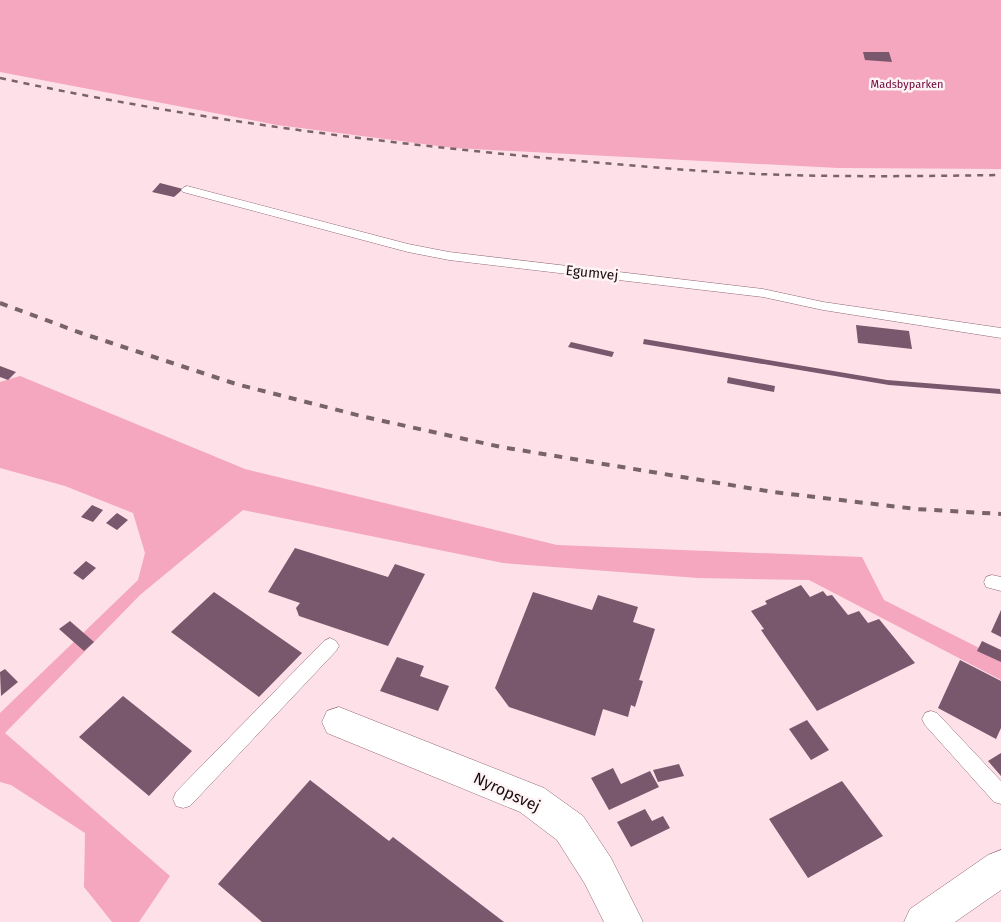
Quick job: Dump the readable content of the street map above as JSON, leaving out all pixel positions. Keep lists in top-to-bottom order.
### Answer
{
  "streets": {
    "street": ["Nyropsvej"],
    "lane": ["Egumvej"]
  },
  "parks": ["Madsbyparken"]
}
